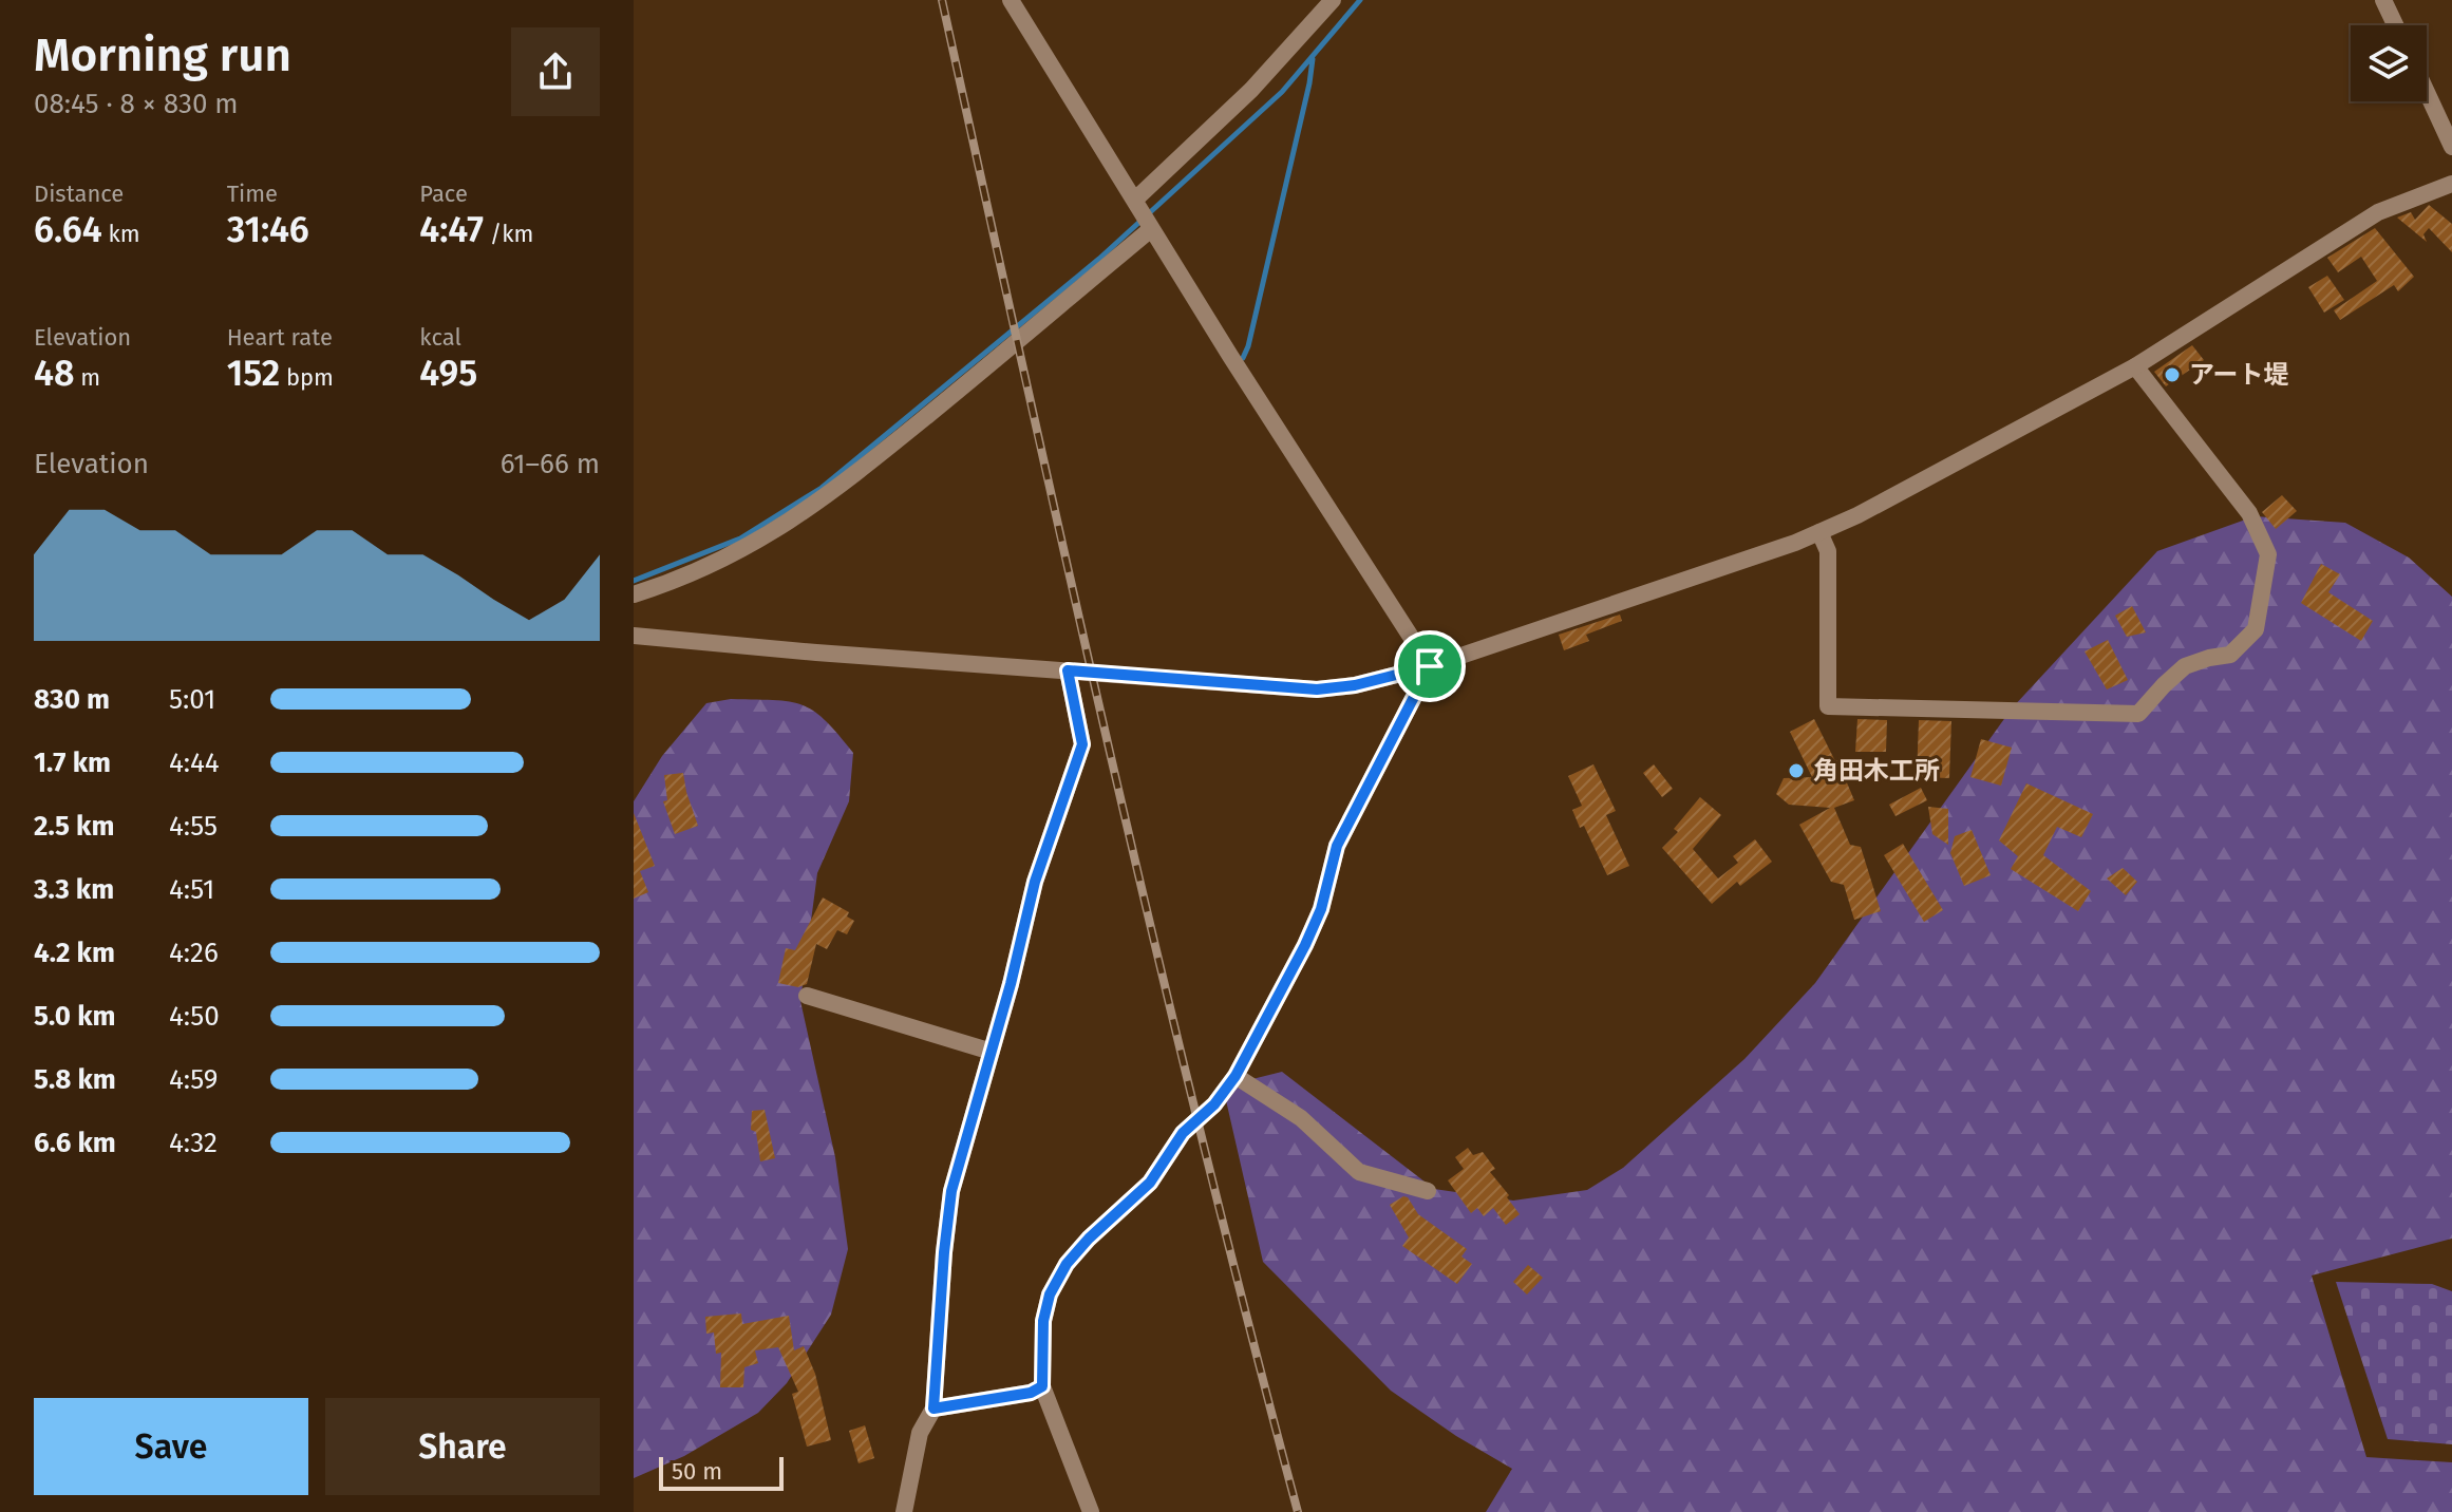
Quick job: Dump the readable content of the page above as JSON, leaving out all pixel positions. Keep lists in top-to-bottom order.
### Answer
{
  "places": ["アート堤", "角田木工所"],
  "scale_bar": "50 m",
  "page": {
    "heading": ["Morning run", "08:45 · 8 × 830 m"],
    "stats": [
      ["Distance", "6.64 km"],
      ["Time", "31:46"],
      ["Pace", "4:47 /km"],
      ["Elevation", "48 m"],
      ["Heart rate", "152 bpm"],
      ["kcal", "495"]
    ],
    "chart": ["Elevation", "61–66 m"],
    "list": [
      {
        "name": "830 m",
        "note": "5:01"
      },
      {
        "name": "1.7 km",
        "note": "4:44"
      },
      {
        "name": "2.5 km",
        "note": "4:55"
      },
      {
        "name": "3.3 km",
        "note": "4:51"
      },
      {
        "name": "4.2 km",
        "note": "4:26"
      },
      {
        "name": "5.0 km",
        "note": "4:50"
      },
      {
        "name": "5.8 km",
        "note": "4:59"
      },
      {
        "name": "6.6 km",
        "note": "4:32"
      }
    ],
    "buttons": ["Save", "Share"],
    "scale": "50 m"
  }
}
